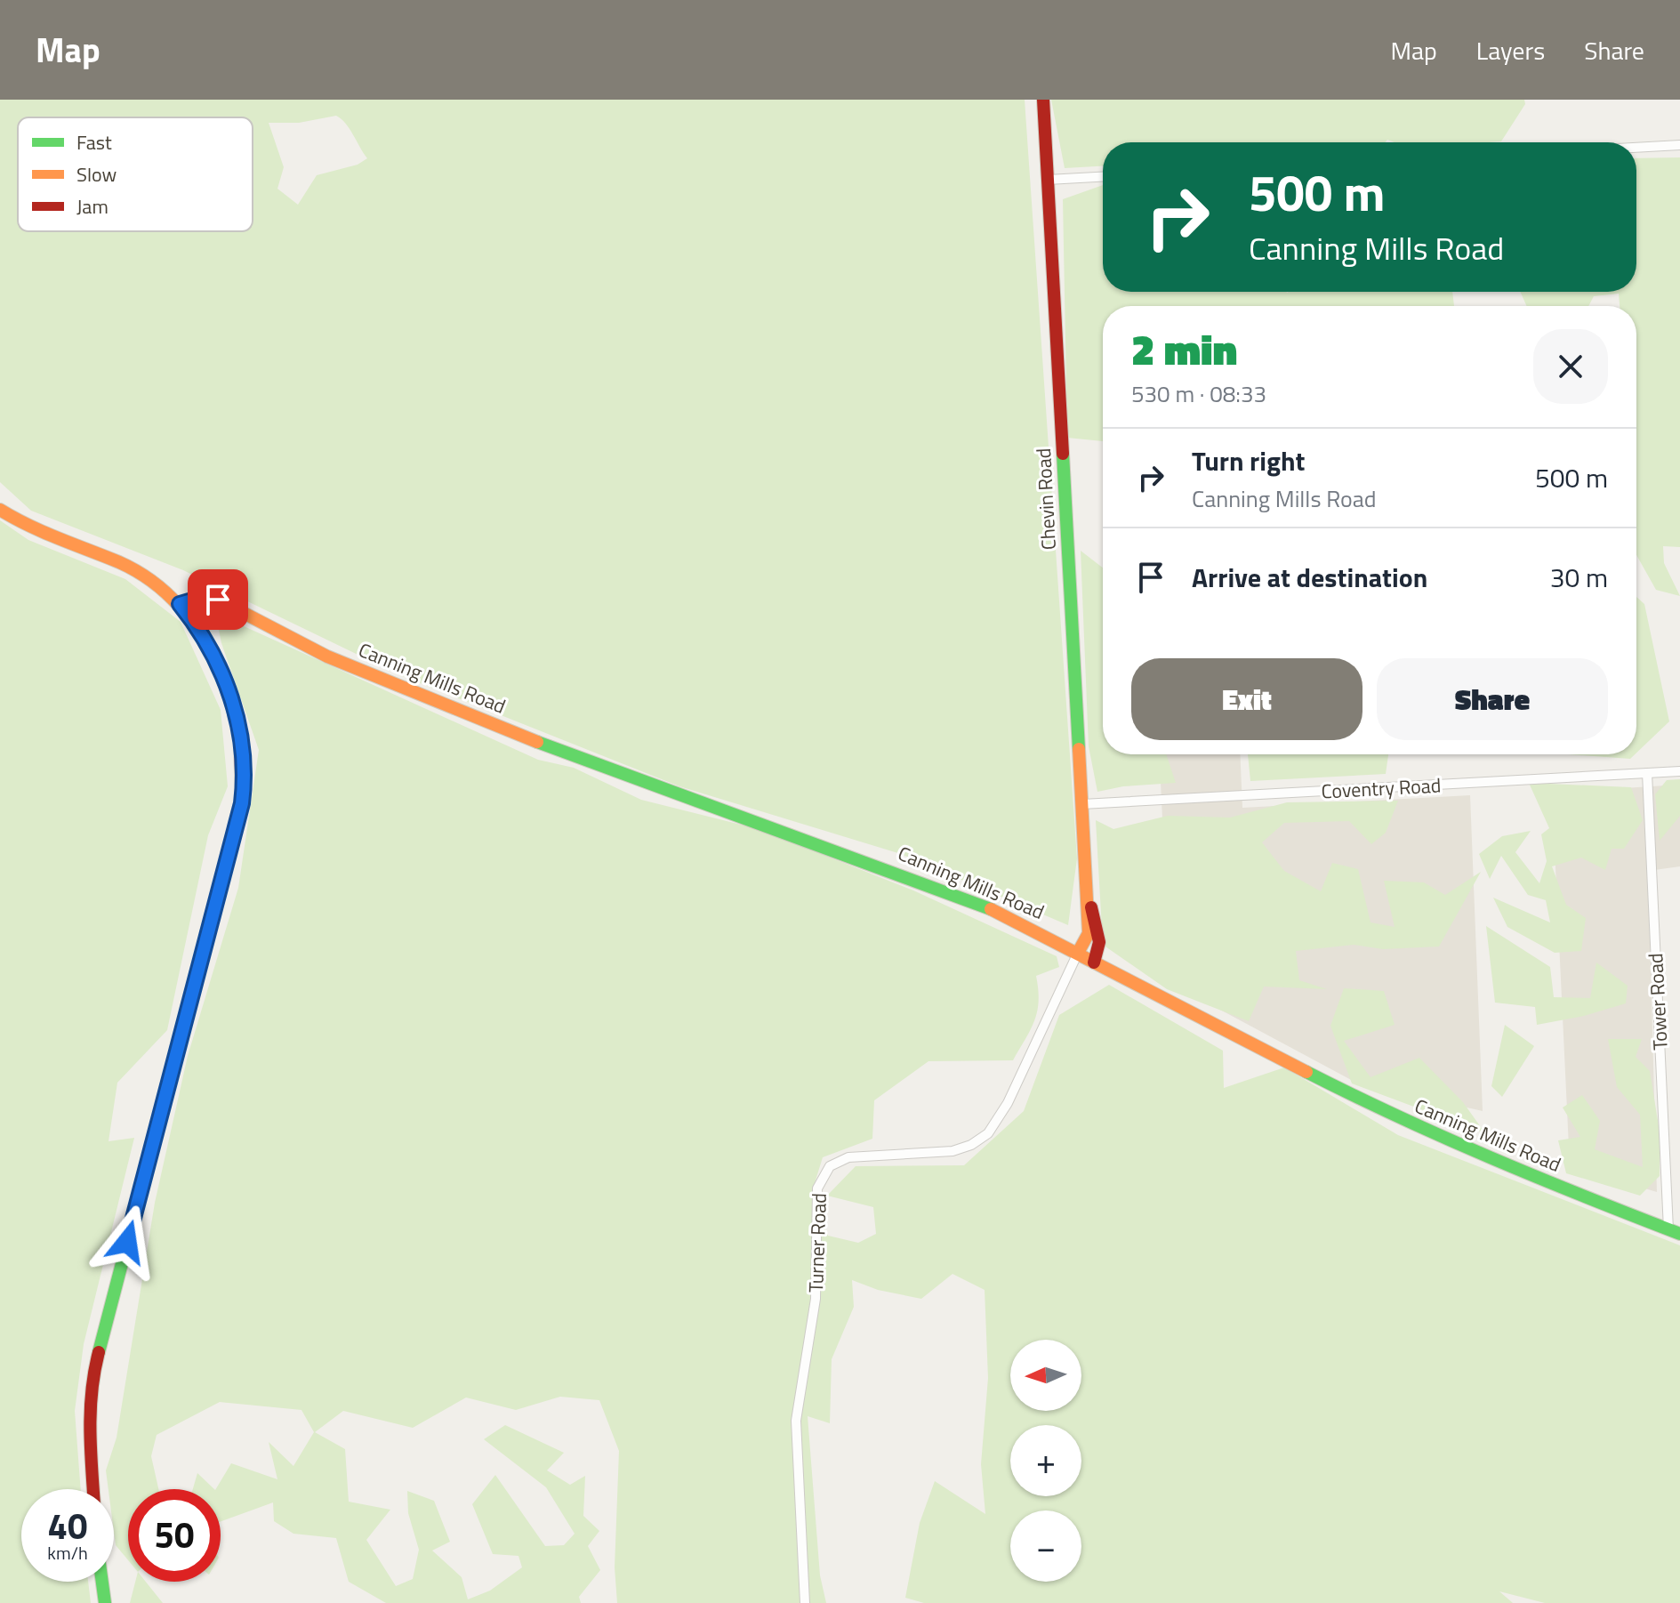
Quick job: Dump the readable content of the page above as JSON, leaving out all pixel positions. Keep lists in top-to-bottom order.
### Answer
{
  "streets": {
    "main road": ["Chevin Road", "Canning Mills Road"],
    "street": ["Coventry Road", "Tower Road", "Turner Road"]
  },
  "crossings": [
    ["Chevin Road", "Canning Mills Road"],
    ["Chevin Road", "Coventry Road"],
    ["Chevin Road", "Turner Road"],
    ["Canning Mills Road", "Tower Road"],
    ["Canning Mills Road", "Turner Road"],
    ["Coventry Road", "Tower Road"]
  ],
  "legend": ["Fast", "Slow", "Jam"],
  "north": "left",
  "page": {
    "header": "Map",
    "nav": ["Map", "Layers", "Share"],
    "turn": ["500 m", "Canning Mills Road"],
    "heading": ["2 min", "530 m · 08:33"],
    "list": [
      {
        "name": "Turn right",
        "note": "Canning Mills Road",
        "value": "500 m"
      },
      {
        "name": "Arrive at destination",
        "value": "30 m"
      }
    ],
    "buttons": ["Exit", "Share"],
    "map_buttons": ["+", "−"],
    "speed": "40 km/h",
    "limit": "50"
  }
}
